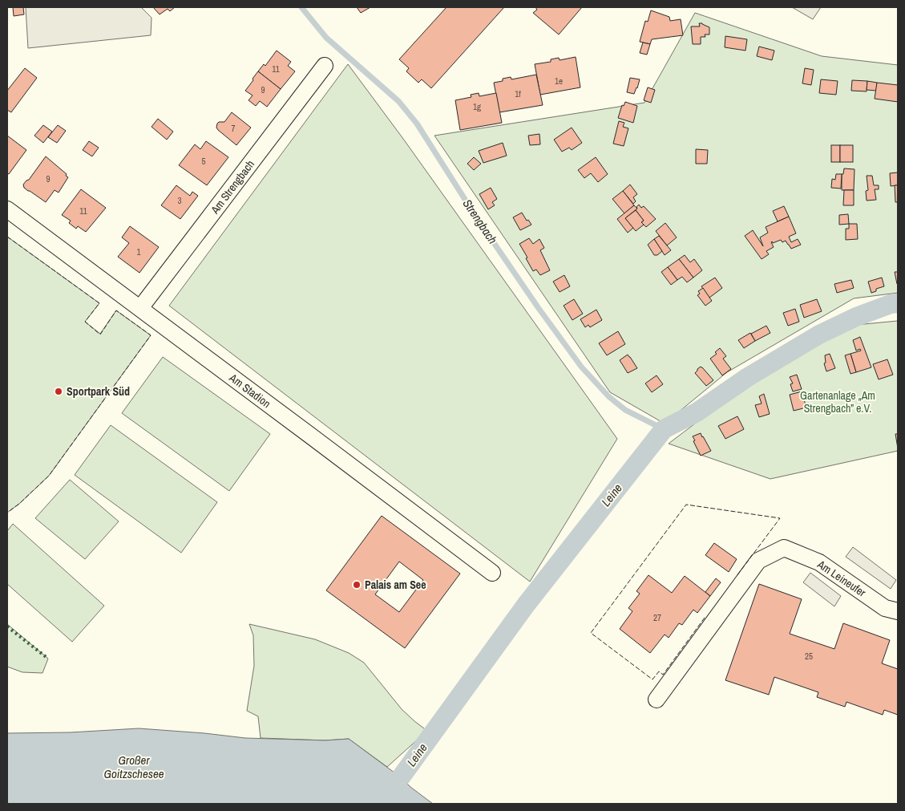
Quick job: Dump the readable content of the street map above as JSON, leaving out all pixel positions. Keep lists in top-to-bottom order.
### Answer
{
  "streets": {
    "street": ["Am Strengbach", "Am Stadion", "Am Leineufer"]
  },
  "crossings": [
    ["Am Strengbach", "Am Stadion"]
  ],
  "water": ["Strengbach", "Leine", "Großer Goitzschesee"],
  "parks": ["Gartenanlage „Am Strengbach” e.V."],
  "places": ["Sportpark Süd", "Palais am See"],
  "house_numbers": [
    "11",
    "1e",
    "9",
    "1f",
    "1g",
    "7",
    "5",
    "9",
    "3",
    "11",
    "1",
    "27",
    "25"
  ]
}
